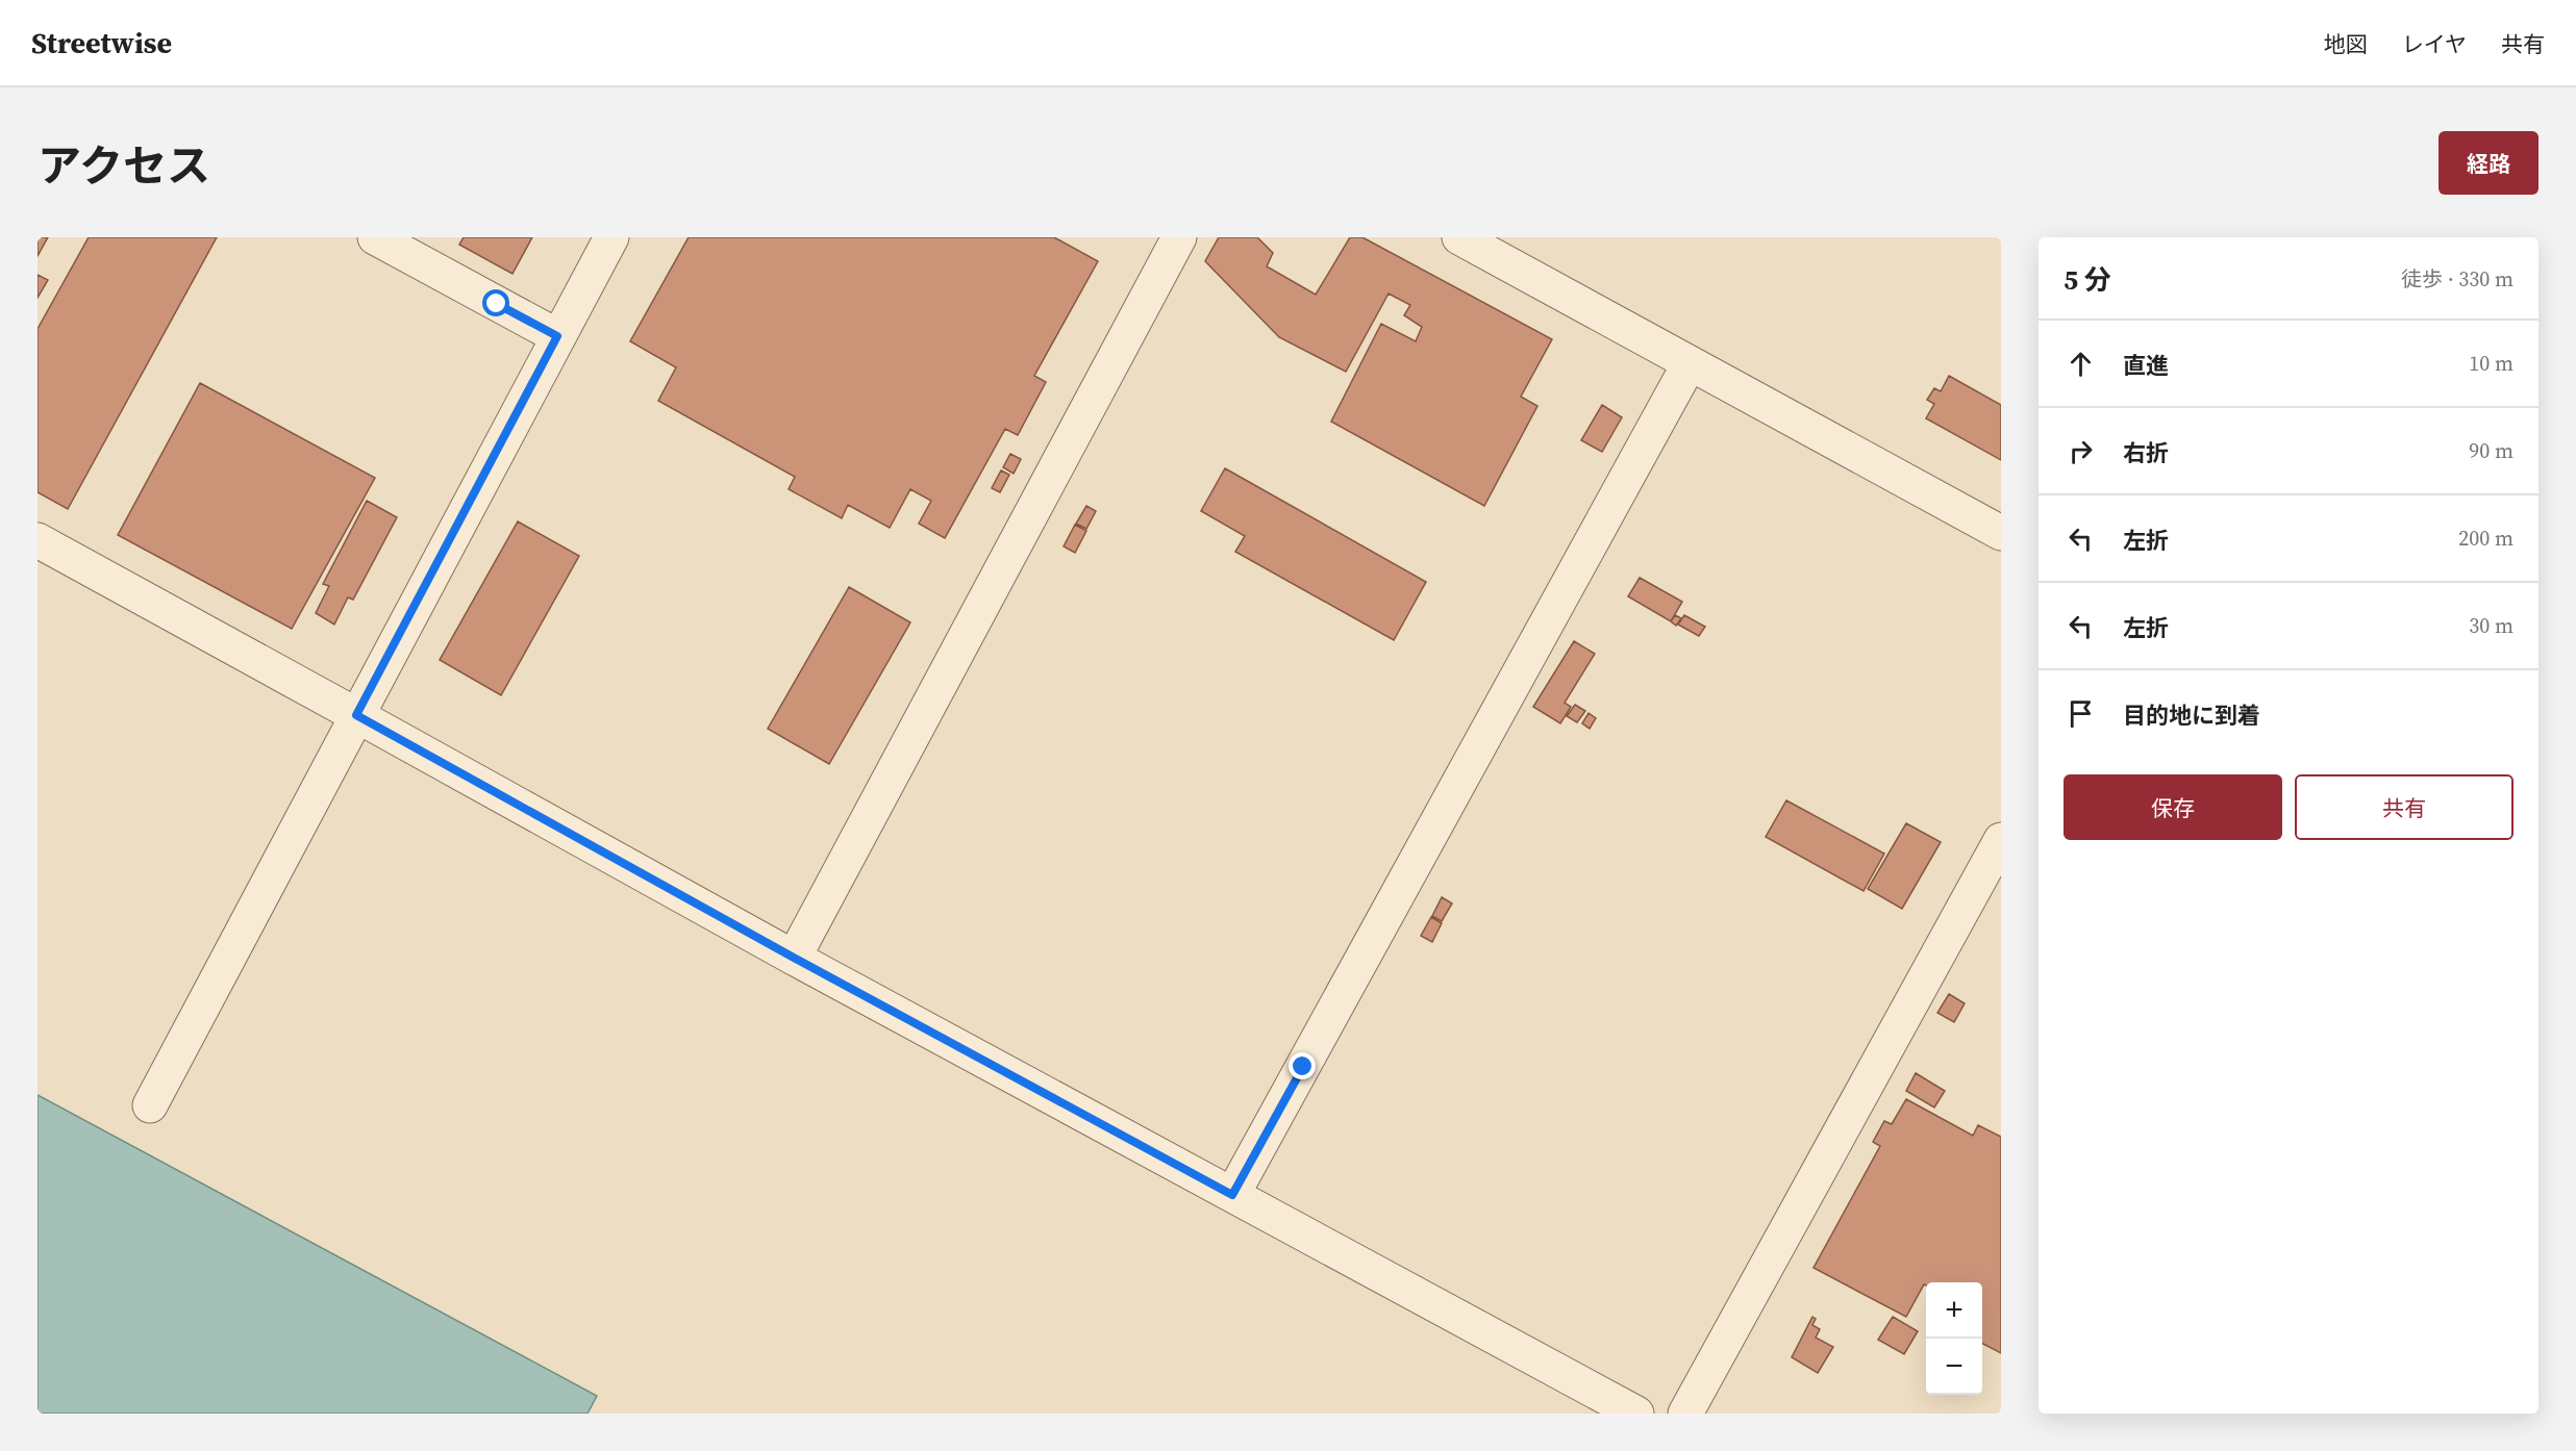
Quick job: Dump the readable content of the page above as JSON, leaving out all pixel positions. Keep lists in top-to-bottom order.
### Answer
{
  "page": {
    "header": "Streetwise",
    "nav": ["地図", "レイヤ", "共有"],
    "title": "アクセス",
    "buttons": [
      "経路",
      ["保存", "共有"]
    ],
    "heading": ["5 分", "徒歩 · 330 m"],
    "list": [
      ["直進", "10 m"],
      ["右折", "90 m"],
      ["左折", "200 m"],
      ["左折", "30 m"],
      "目的地に到着"
    ],
    "map_buttons": ["+", "−"]
  }
}
